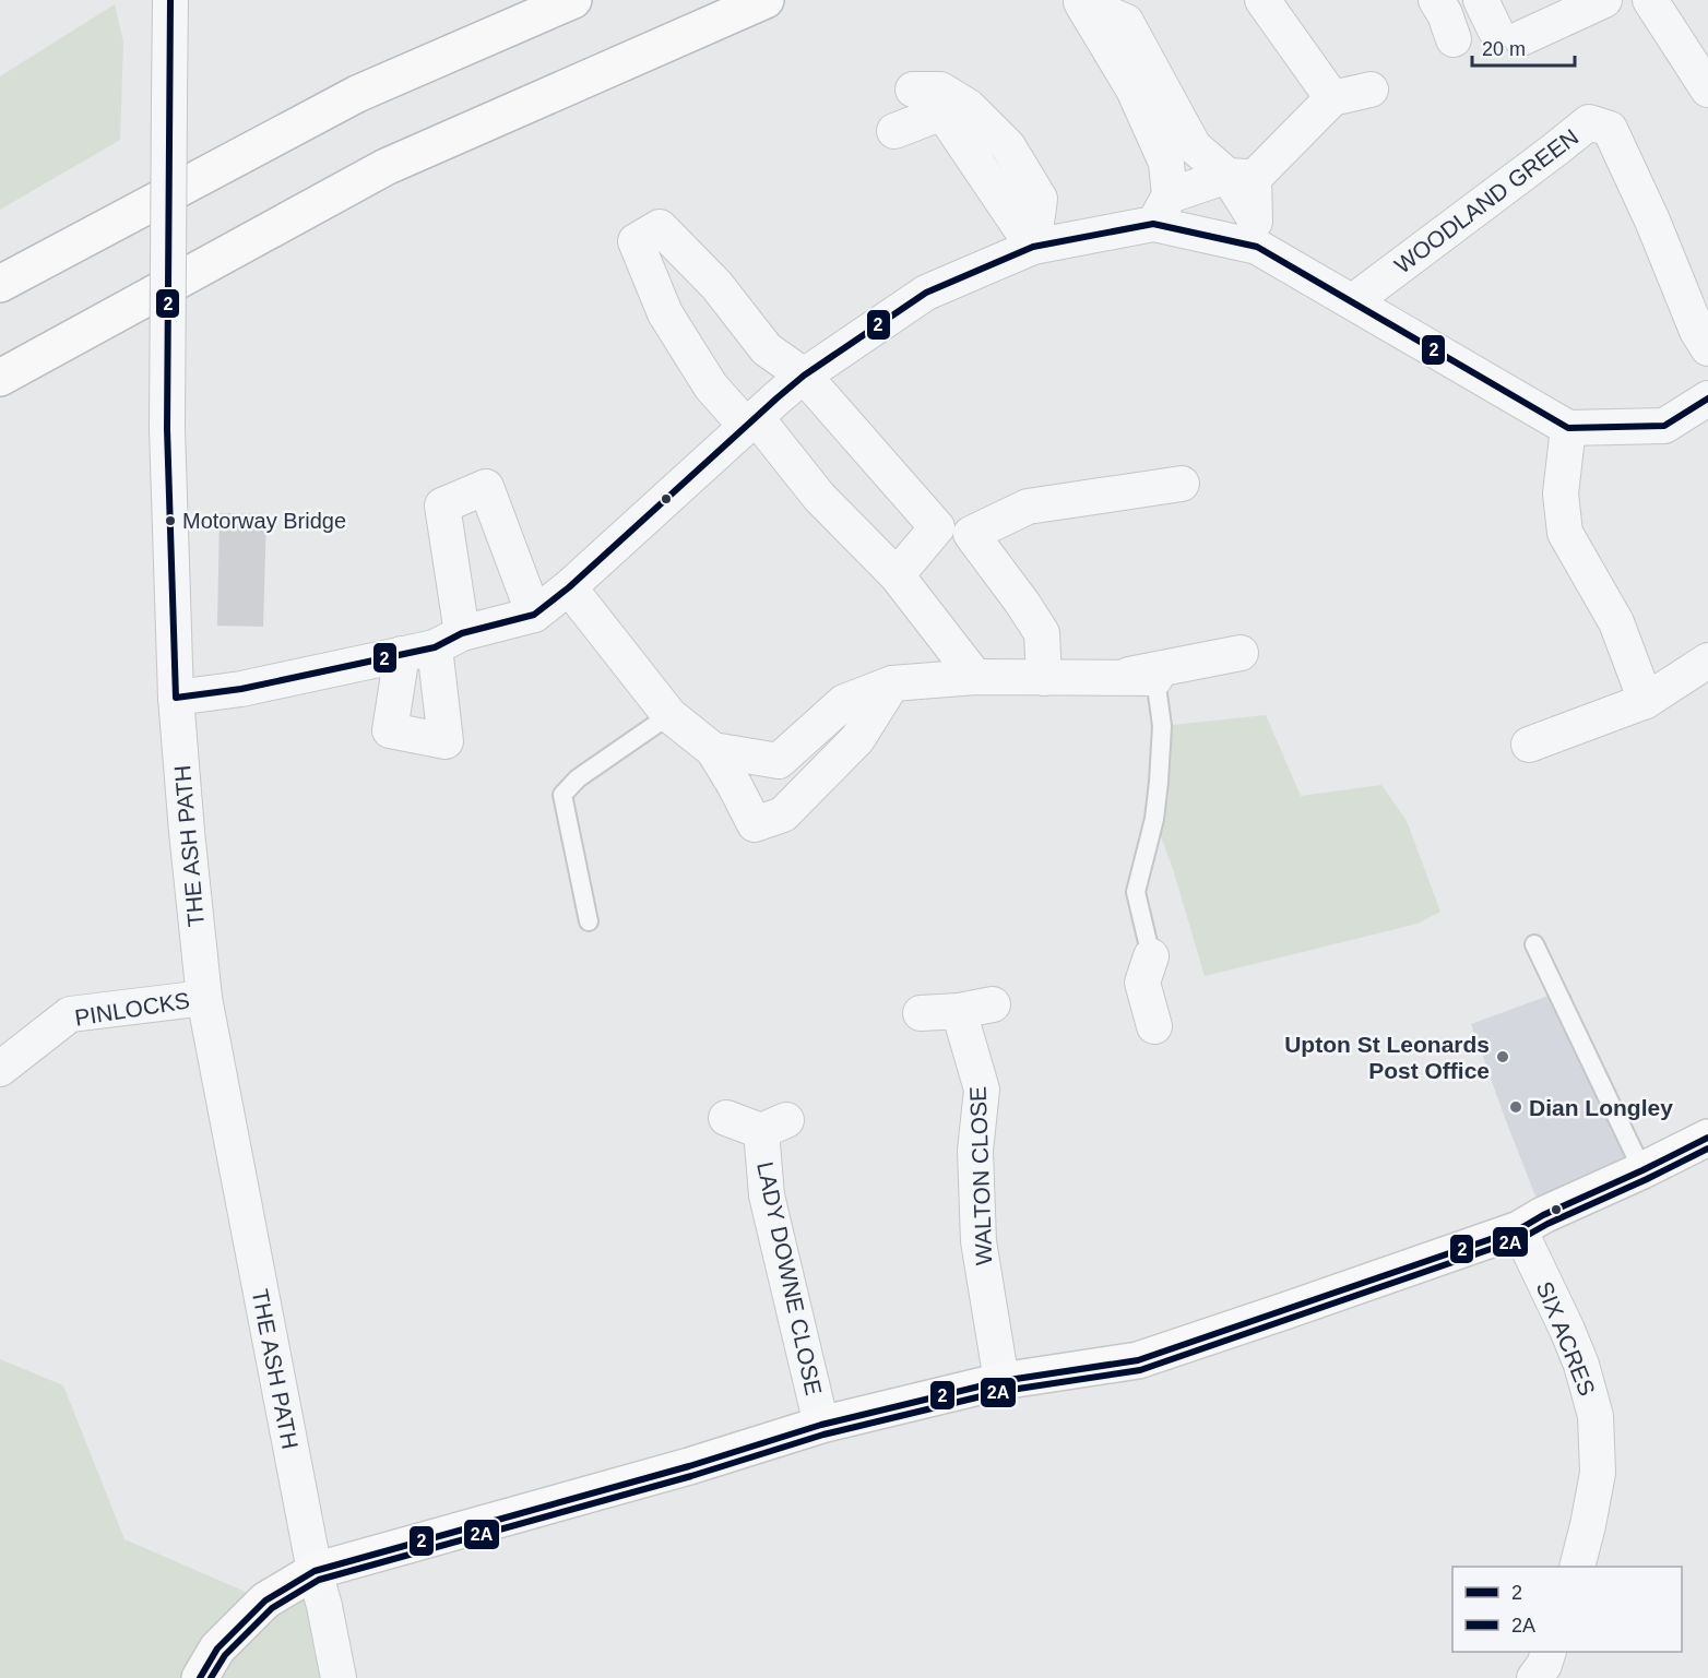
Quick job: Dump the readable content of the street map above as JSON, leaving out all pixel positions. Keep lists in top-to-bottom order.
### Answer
{
  "streets": {
    "street": [
      "WOODLAND GREEN",
      "THE ASH PATH",
      "PINLOCKS",
      "WALTON CLOSE",
      "LADY DOWNE CLOSE",
      "SIX ACRES"
    ]
  },
  "crossings": [
    ["THE ASH PATH", "PINLOCKS"]
  ],
  "places": ["Motorway Bridge", "Upton St Leonards Post Office", "Dian Longley"],
  "lines": ["transit line 2", "transit line 2A"],
  "legend": ["2", "2A"],
  "scale_bar": "20 m"
}
